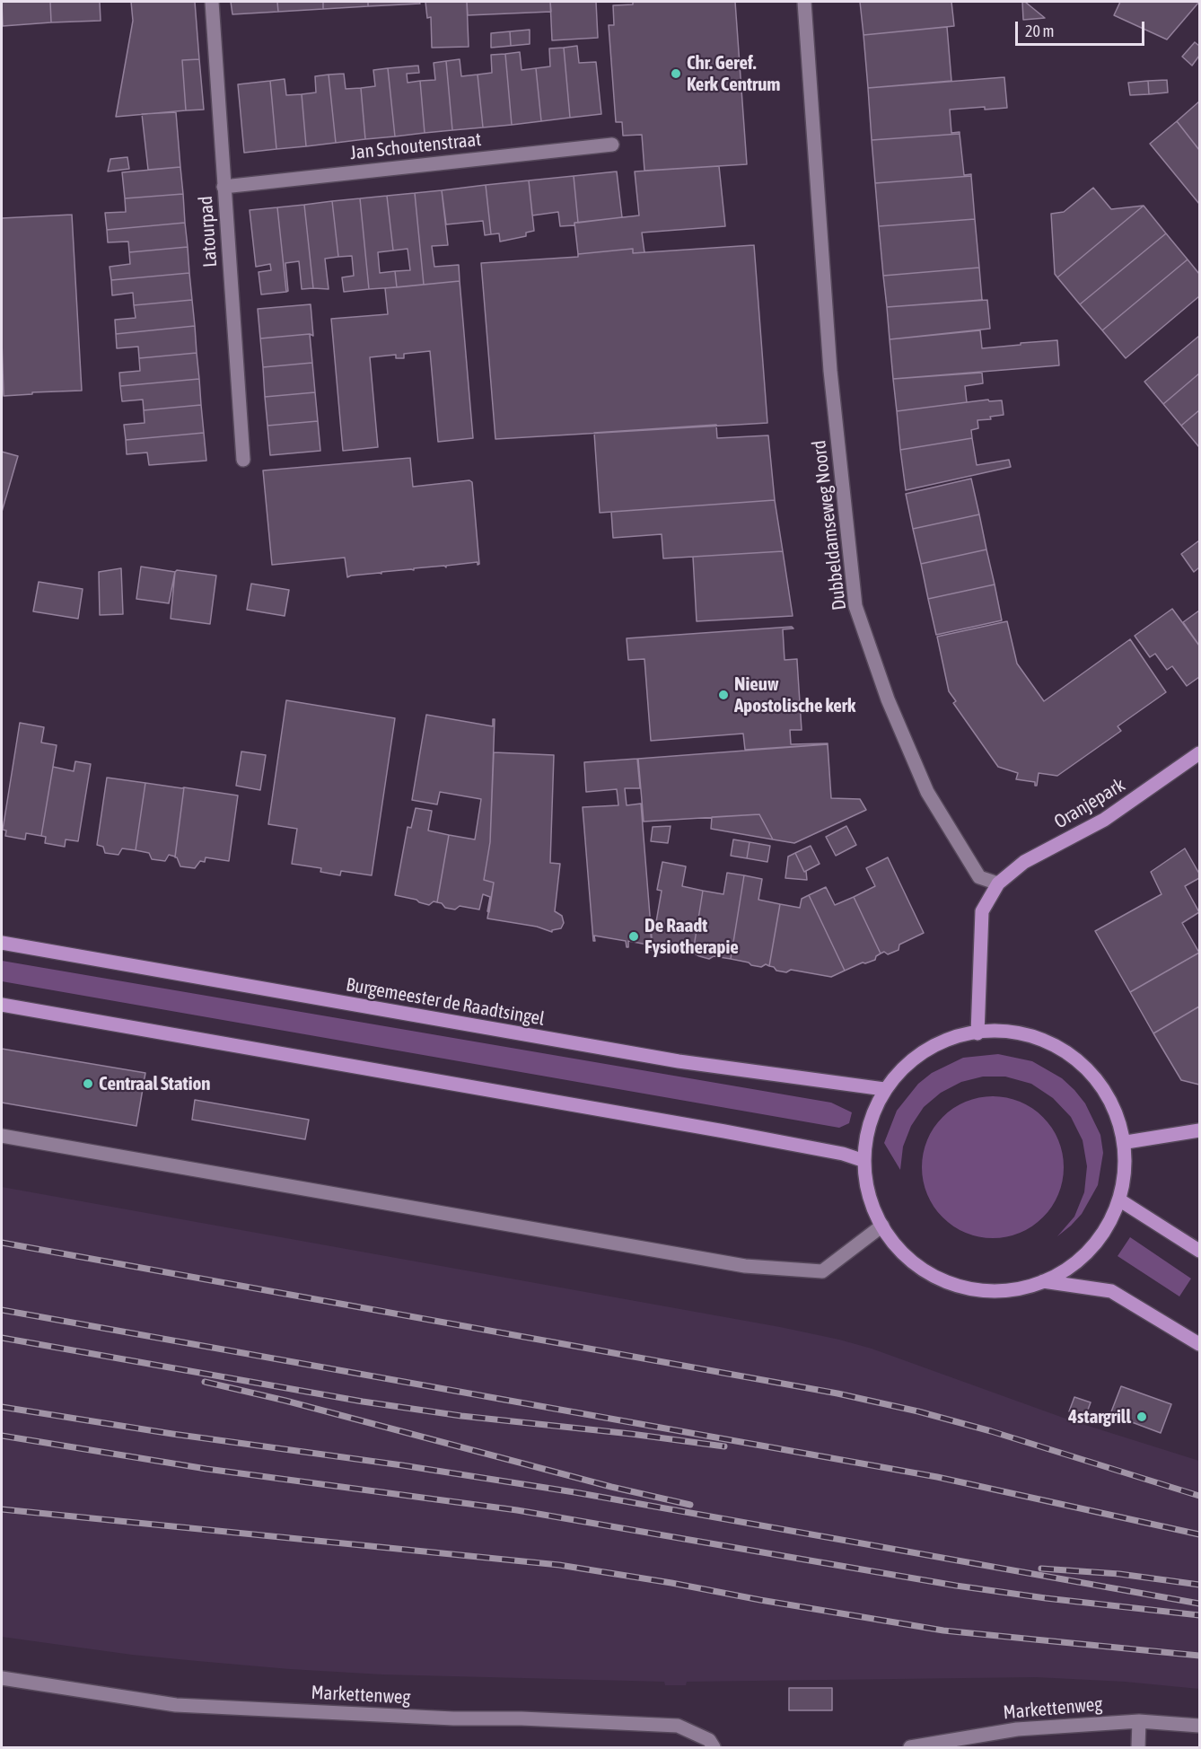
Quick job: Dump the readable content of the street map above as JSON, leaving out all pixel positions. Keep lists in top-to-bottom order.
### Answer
{
  "streets": {
    "main road": ["Oranjepark", "Burgemeester de Raadtsingel"],
    "street": [
      "Jan Schoutenstraat",
      "Latourpad",
      "Dubbeldamseweg Noord",
      "Markettenweg"
    ]
  },
  "crossings": [
    ["Jan Schoutenstraat", "Latourpad"],
    ["Dubbeldamseweg Noord", "Oranjepark"]
  ],
  "places": [
    "Chr. Geref. Kerk Centrum",
    "Nieuw Apostolische kerk",
    "De Raadt Fysiotherapie",
    "Centraal Station",
    "4stargrill"
  ],
  "scale_bar": "20 m"
}
